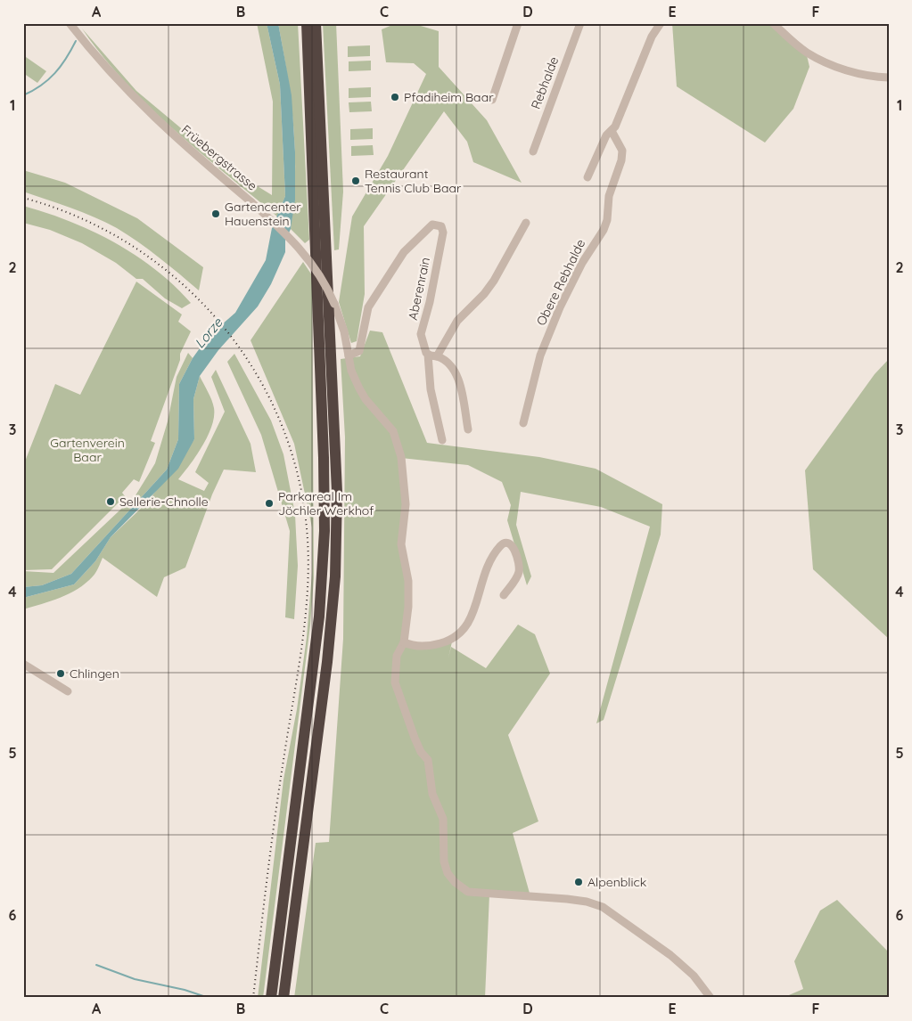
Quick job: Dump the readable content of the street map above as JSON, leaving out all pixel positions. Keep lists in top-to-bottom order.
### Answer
{
  "streets": {
    "street": [
      "Rebhalde",
      "Früebergstrasse",
      "Obere Rebhalde",
      "Aberenrain"
    ]
  },
  "crossings": [
    ["Früebergstrasse", "Aberenrain"]
  ],
  "water": ["Lorze"],
  "parks": ["Gartenverein Baar"],
  "places": [
    "Pfadiheim Baar",
    "Restaurant Tennis Club Baar",
    "Gartencenter Hauenstein",
    "Sellerie-Chnolle",
    "Parkareal Im Jöchler Werkhof",
    "Chlingen",
    "Alpenblick"
  ],
  "grid": {
    "columns": [
      "A",
      "B",
      "C",
      "D",
      "E",
      "F"
    ],
    "rows": [
      "1",
      "2",
      "3",
      "4",
      "5",
      "6"
    ]
  }
}
